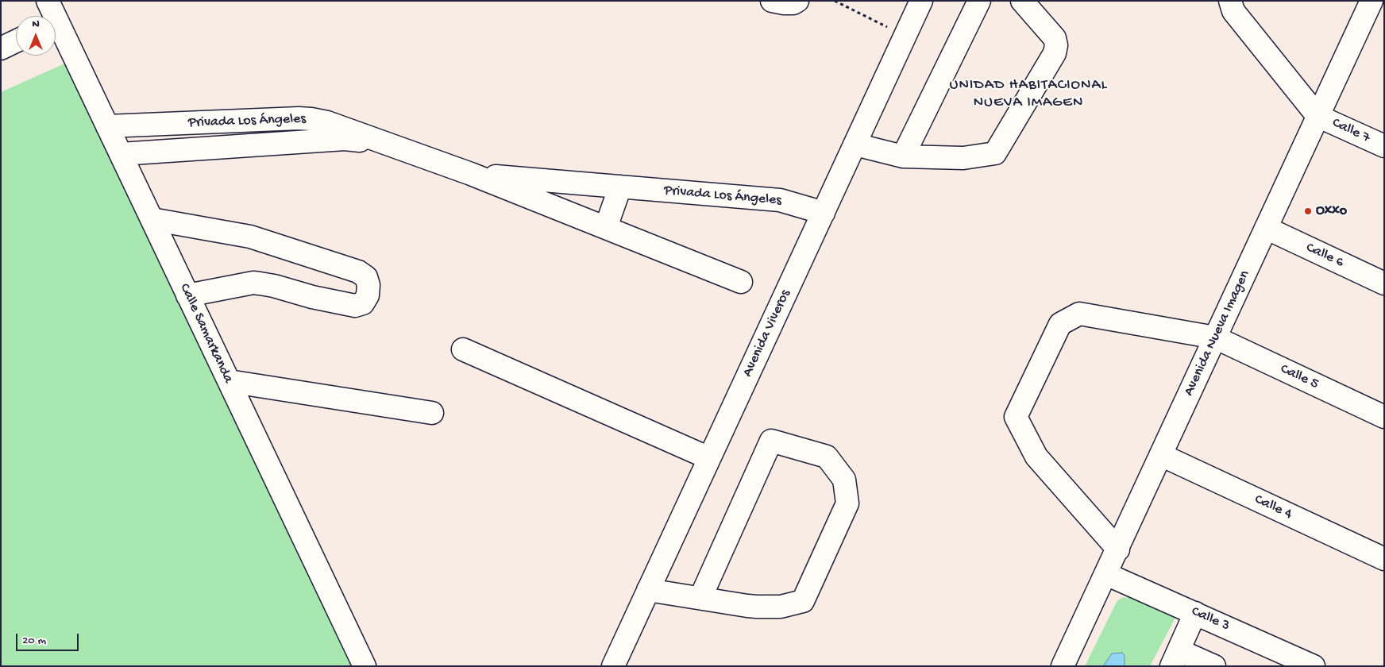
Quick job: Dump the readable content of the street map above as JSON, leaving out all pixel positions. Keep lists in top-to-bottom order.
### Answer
{
  "streets": {
    "street": [
      "Privada Los Ángeles",
      "Calle 7",
      "Calle 6",
      "Calle Samarkanda",
      "Avenida Viveros",
      "Avenida Nueva Imagen",
      "Calle 5",
      "Calle 4",
      "Calle 3"
    ]
  },
  "crossings": [
    ["Privada Los Ángeles", "Calle Samarkanda"],
    ["Privada Los Ángeles", "Avenida Viveros"],
    ["Calle 7", "Avenida Nueva Imagen"],
    ["Calle 6", "Avenida Nueva Imagen"],
    ["Avenida Nueva Imagen", "Calle 5"],
    ["Avenida Nueva Imagen", "Calle 4"],
    ["Avenida Nueva Imagen", "Calle 3"]
  ],
  "districts": ["UNIDAD HABITACIONAL NUEVA IMAGEN"],
  "places": ["Oxxo"],
  "scale_bar": "20 m",
  "north": "top"
}
